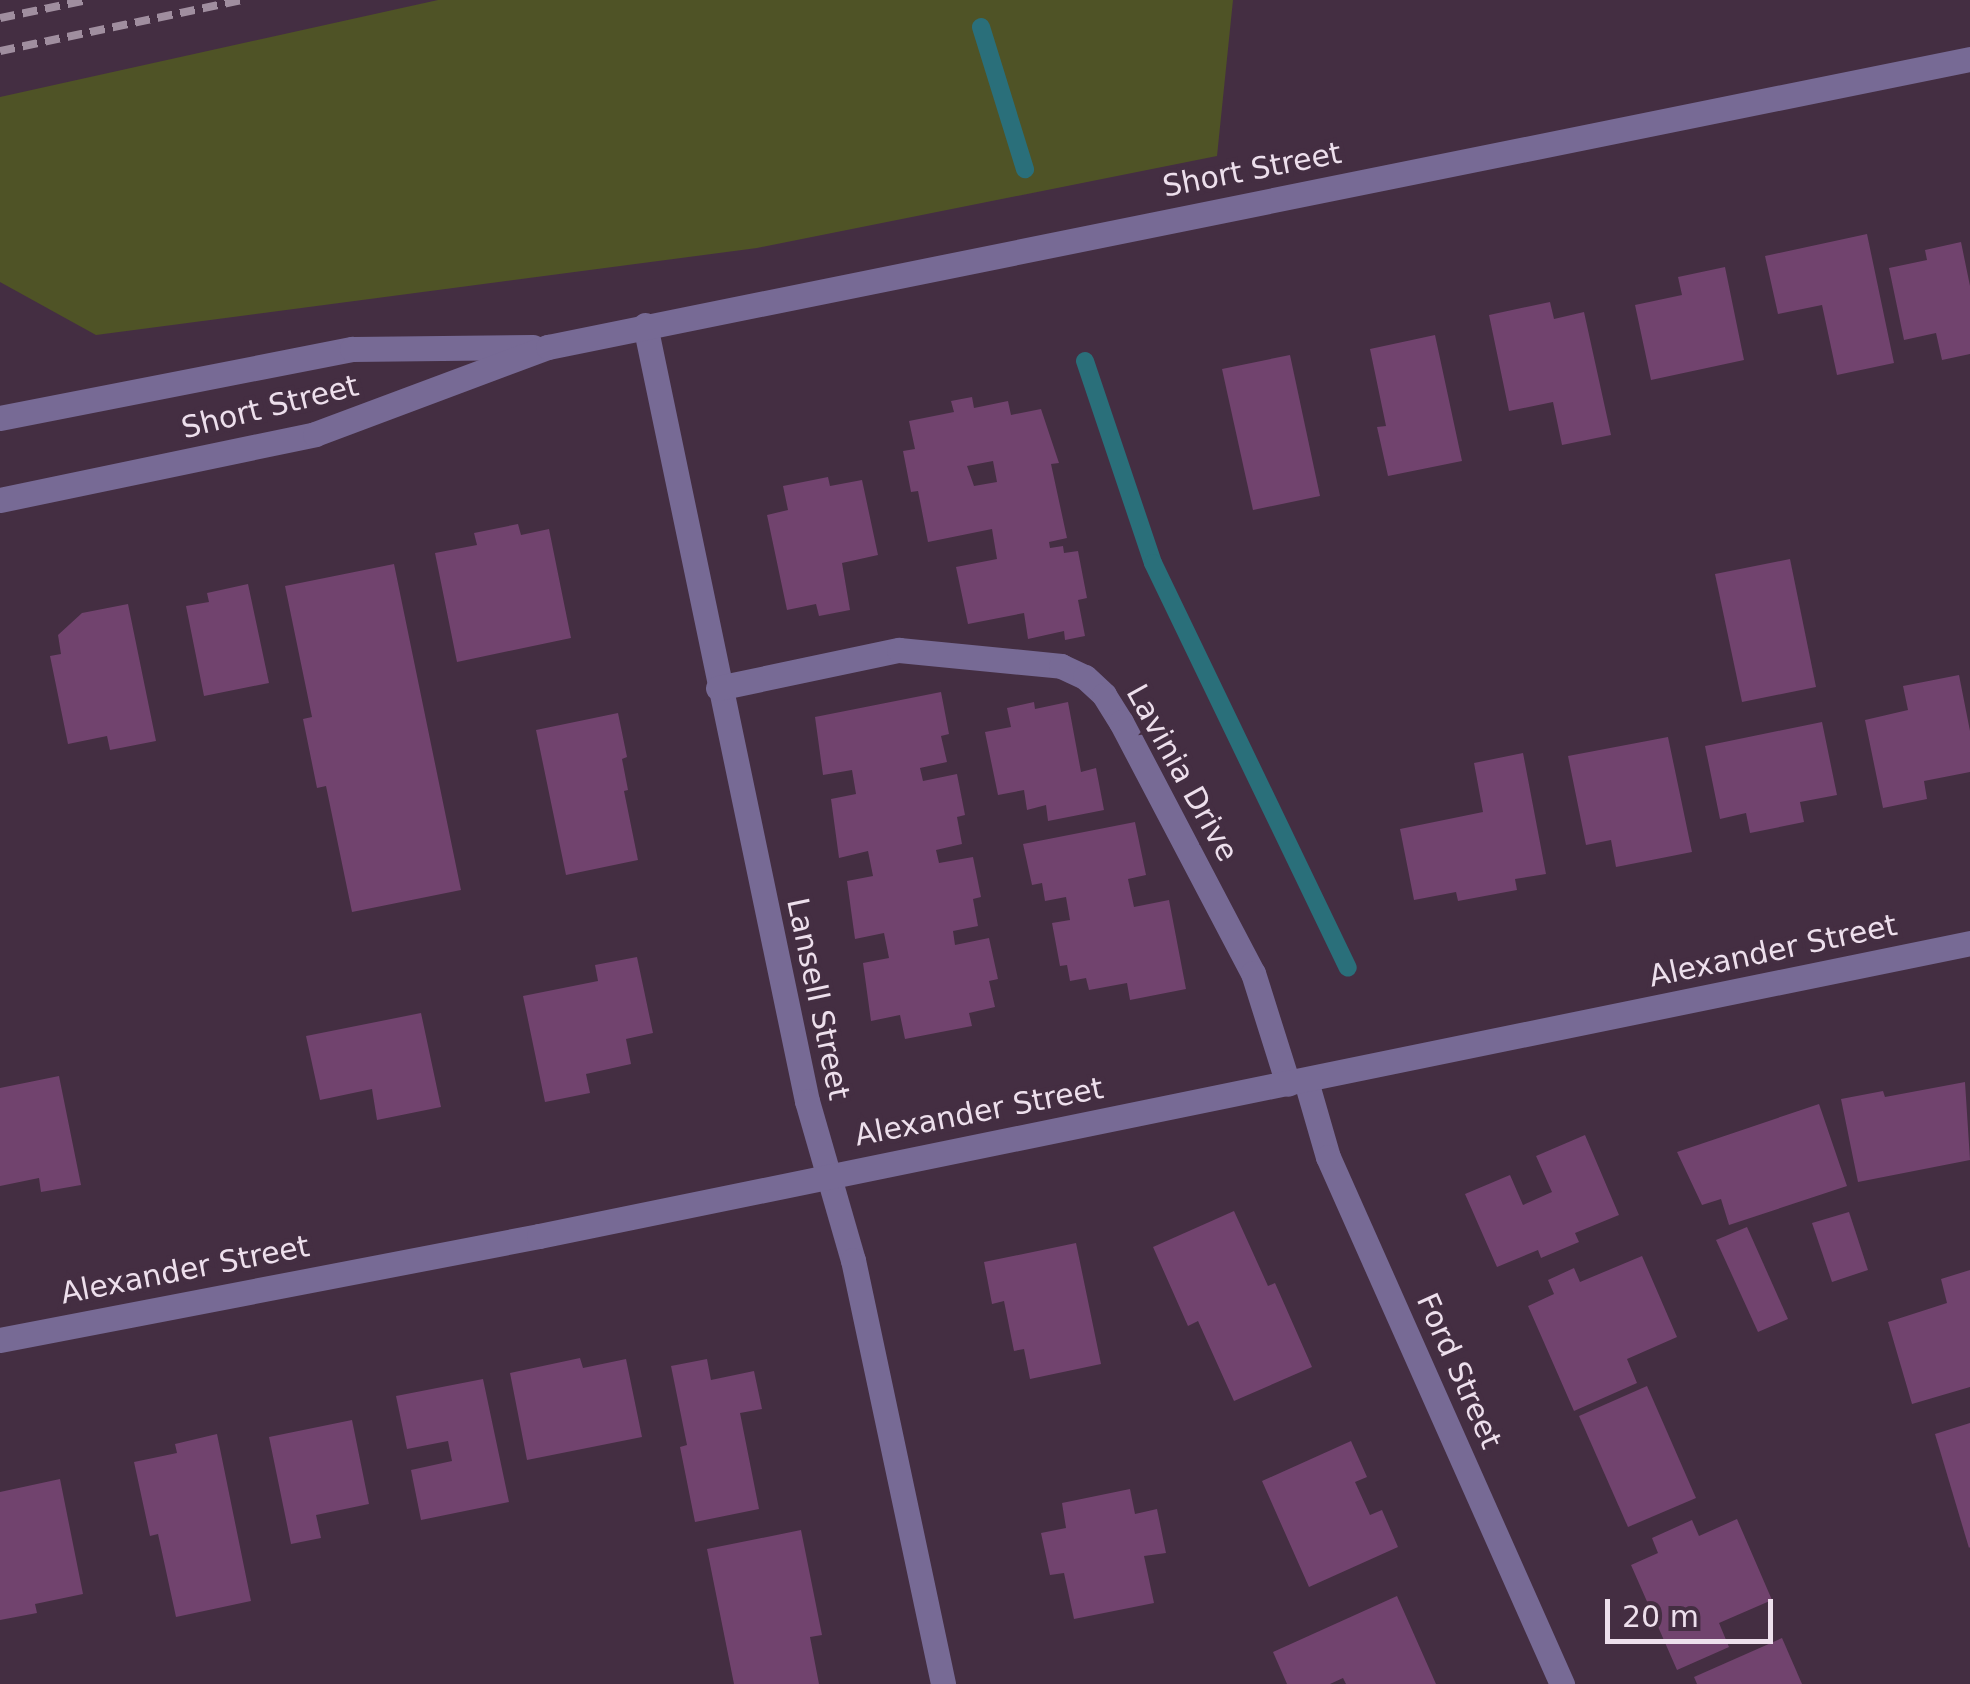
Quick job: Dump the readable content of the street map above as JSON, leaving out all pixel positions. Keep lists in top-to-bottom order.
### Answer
{
  "streets": {
    "street": [
      "Short Street",
      "Lavinia Drive",
      "Alexander Street",
      "Lansell Street",
      "Ford Street"
    ]
  },
  "crossings": [
    ["Short Street", "Lansell Street"],
    ["Lavinia Drive", "Alexander Street"],
    ["Lavinia Drive", "Lansell Street"],
    ["Lavinia Drive", "Ford Street"],
    ["Alexander Street", "Lansell Street"],
    ["Alexander Street", "Ford Street"]
  ],
  "scale_bar": "20 m"
}
